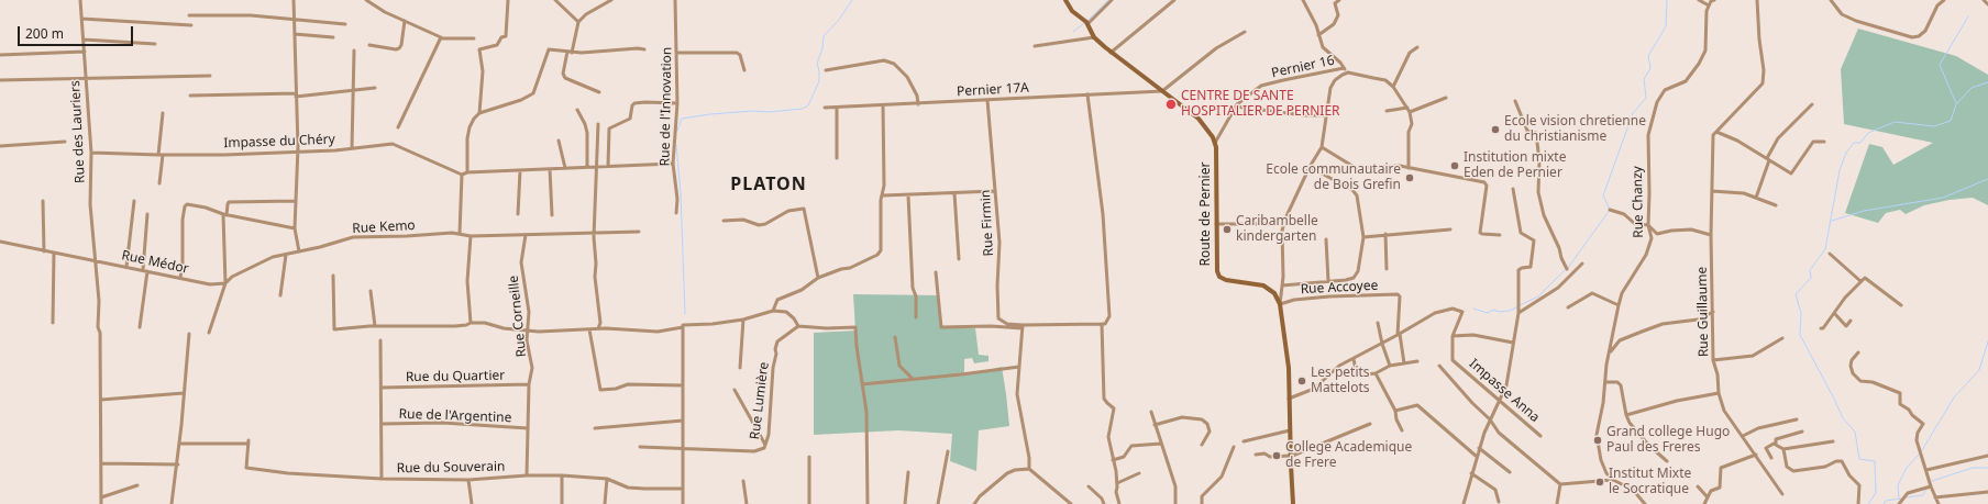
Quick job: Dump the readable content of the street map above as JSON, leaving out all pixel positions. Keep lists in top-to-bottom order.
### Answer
{
  "streets": {
    "street": [
      "Pernier 16",
      "Pernier 17A",
      "Rue de l'Innovation",
      "Rue des Lauriers",
      "Impasse du Chéry",
      "Rue Chanzy",
      "Route de Pernier",
      "Rue Firmin",
      "Rue Kemo",
      "Rue Médor",
      "Rue Accoyee",
      "Rue Guillaume",
      "Rue Corneille",
      "Rue du Quartier",
      "Impasse Anna",
      "Rue Lumière",
      "Rue de l'Argentine",
      "Rue du Souverain"
    ]
  },
  "crossings": [
    ["Pernier 16", "Route de Pernier"],
    ["Pernier 17A", "Route de Pernier"],
    ["Pernier 17A", "Rue Firmin"],
    ["Rue des Lauriers", "Impasse du Chéry"],
    ["Rue des Lauriers", "Rue Médor"],
    ["Route de Pernier", "Rue Accoyee"],
    ["Rue Kemo", "Rue Corneille"],
    ["Rue Accoyee", "Impasse Anna"],
    ["Rue Corneille", "Rue du Quartier"],
    ["Rue Corneille", "Rue de l'Argentine"],
    ["Rue Corneille", "Rue du Souverain"]
  ],
  "districts": ["PLATON"],
  "places": [
    "CENTRE DE SANTE HOSPITALIER DE PERNIER",
    "Ecole vision chretienne du christianisme",
    "Institution mixte Eden de Pernier",
    "Ecole communautaire de Bois Grefin",
    "Caribambelle kindergarten",
    "Les petits Mattelots",
    "Grand college Hugo Paul des Freres",
    "College Academique de Frere",
    "Institut Mixte le Socratique"
  ],
  "scale_bar": "200 m"
}
